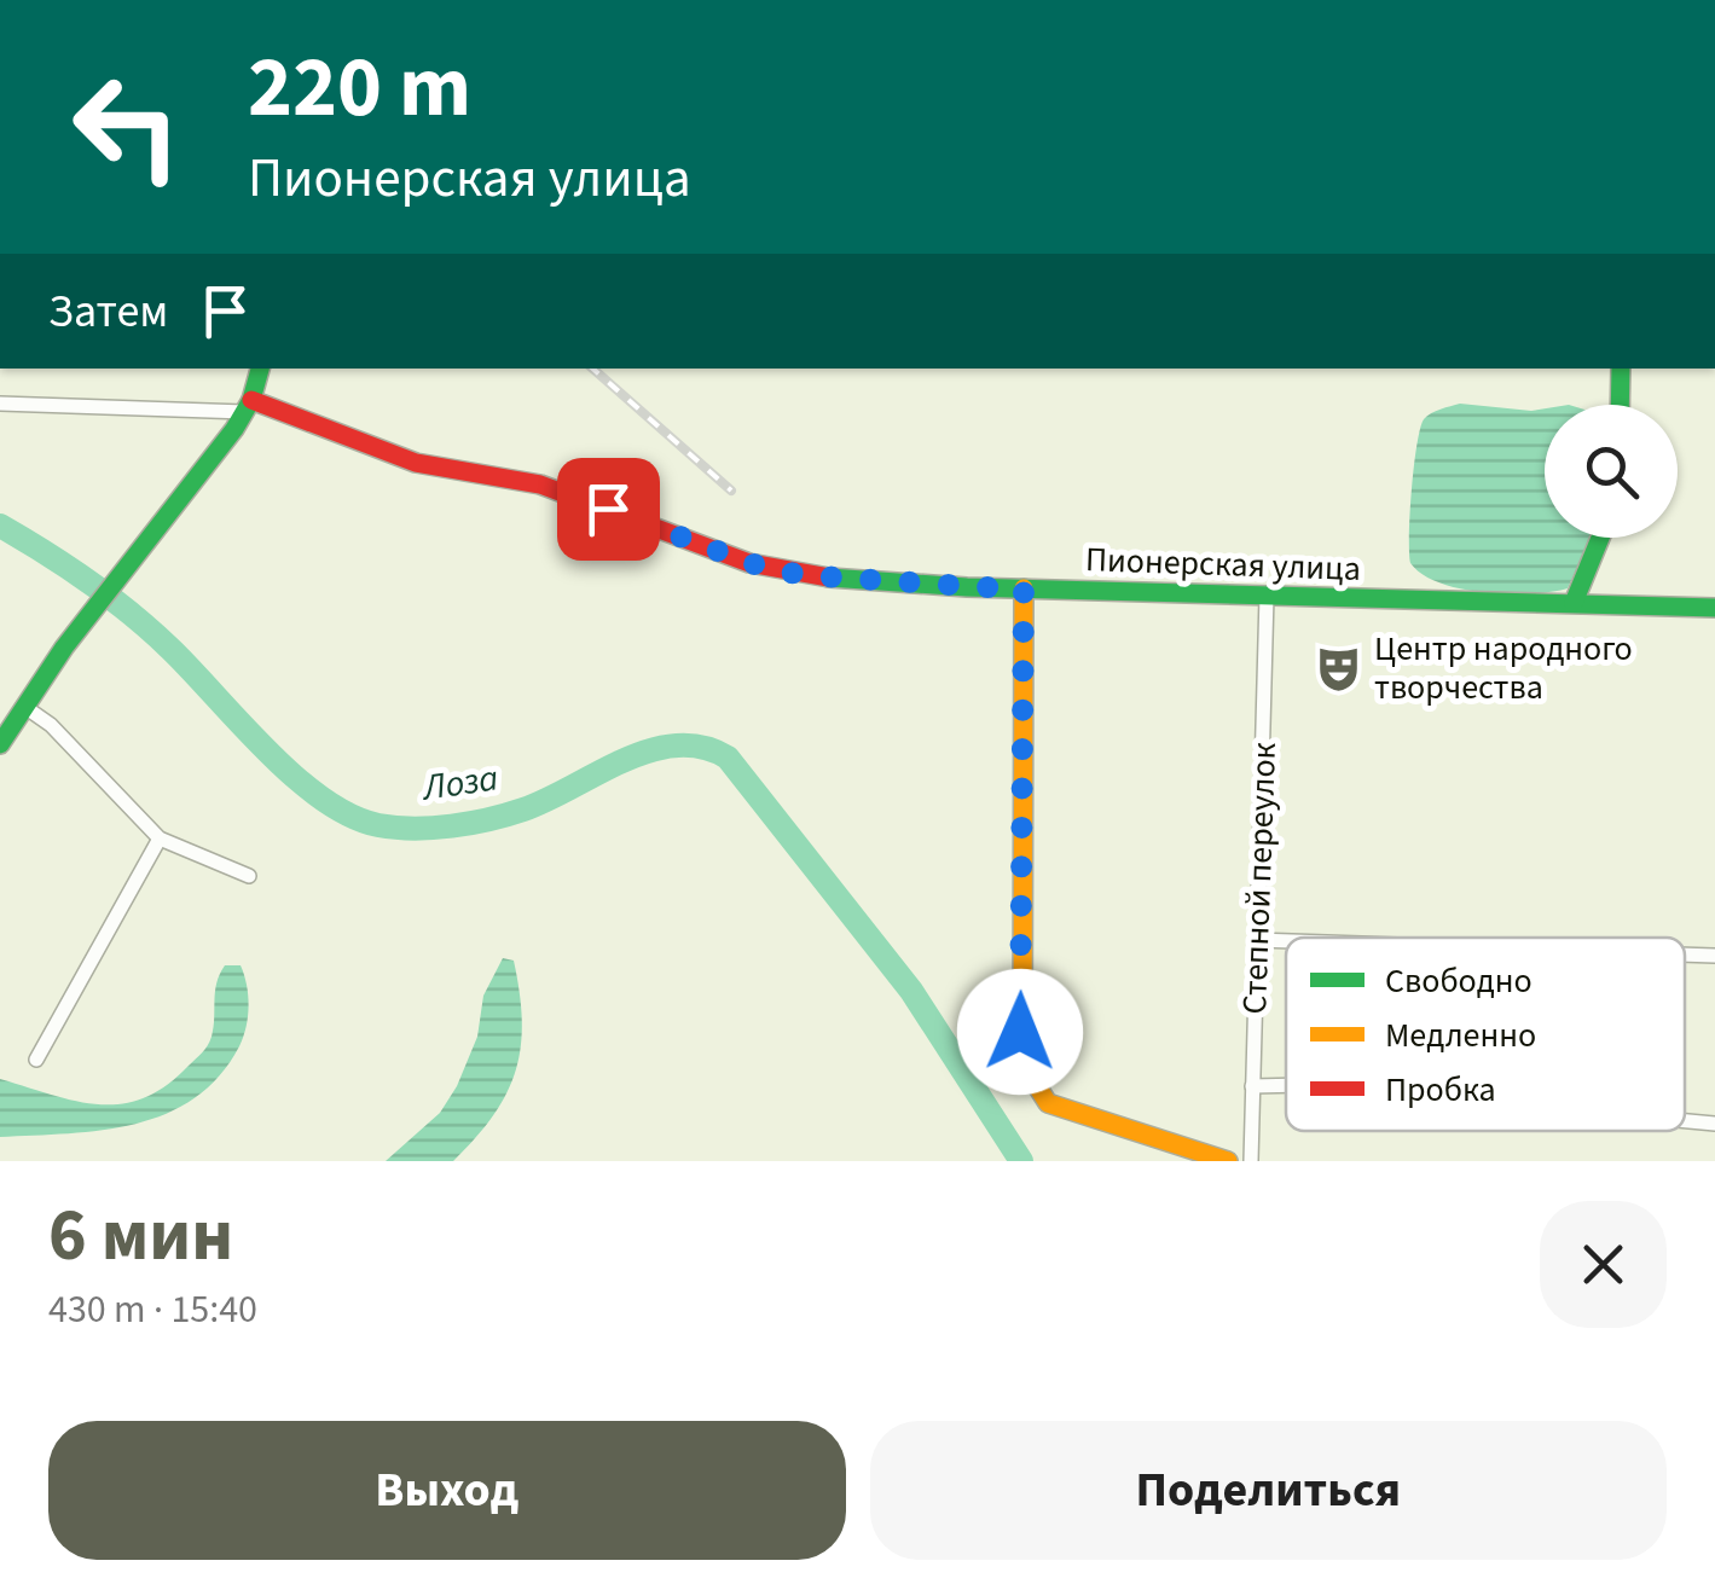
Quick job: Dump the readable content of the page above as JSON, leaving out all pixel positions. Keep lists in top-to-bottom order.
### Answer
{
  "streets": {
    "street": ["Пионерская улица", "Степной переулок"]
  },
  "crossings": [
    ["Пионерская улица", "Степной переулок"]
  ],
  "water": ["Лоза"],
  "places": {
    "theatre": ["Центр народного творчества"]
  },
  "legend": ["Свободно", "Медленно", "Пробка"],
  "page": {
    "turn": ["220 m", "Пионерская улица"],
    "then": "Затем",
    "heading": ["6 мин", "430 m · 15:40"],
    "buttons": ["Выход", "Поделиться"]
  }
}
